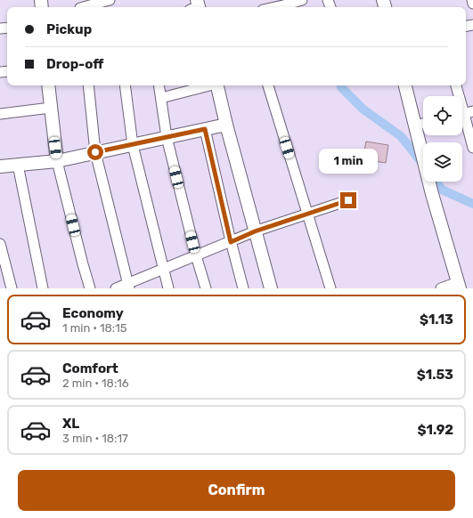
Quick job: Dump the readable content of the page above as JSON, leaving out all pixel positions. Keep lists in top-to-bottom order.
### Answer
{
  "page": {
    "banner": ["Pickup", "Drop-off"],
    "bubble": "1 min",
    "list": [
      {
        "name": "Economy",
        "note": "1 min · 18:15",
        "value": "$1.13"
      },
      {
        "name": "Comfort",
        "note": "2 min · 18:16",
        "value": "$1.53"
      },
      {
        "name": "XL",
        "note": "3 min · 18:17",
        "value": "$1.92"
      }
    ],
    "buttons": "Confirm"
  }
}
